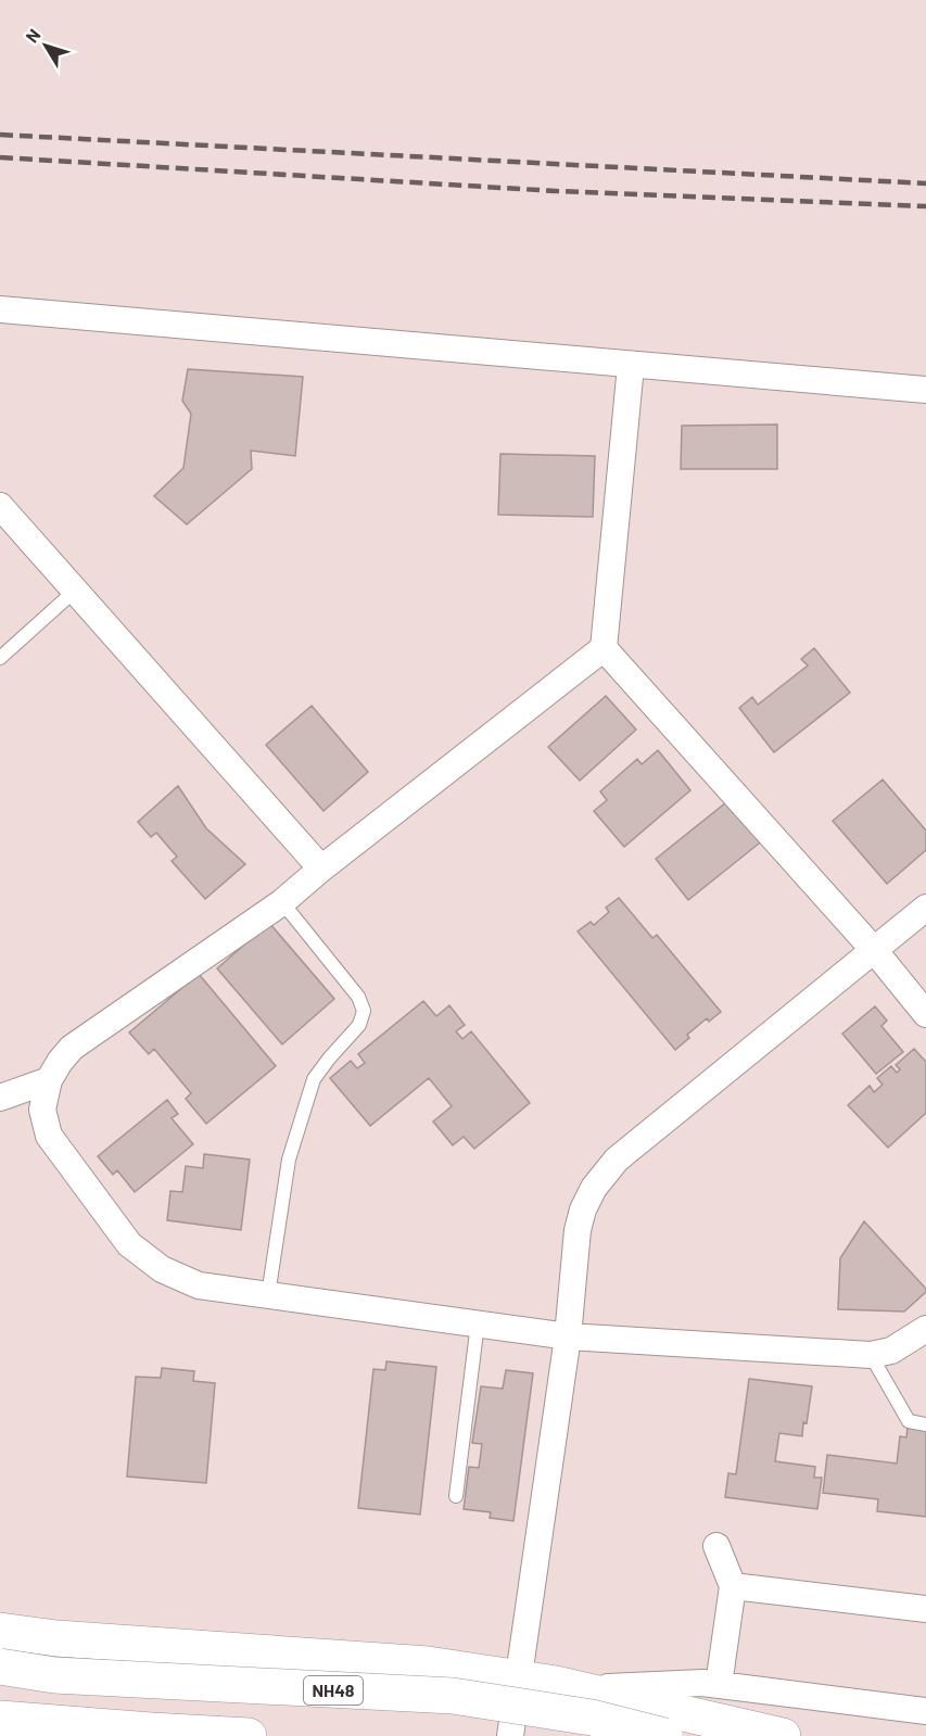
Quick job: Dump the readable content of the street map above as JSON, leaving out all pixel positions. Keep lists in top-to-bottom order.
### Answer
{
  "streets": {
    "main road": ["NH48"]
  },
  "north": "top left"
}
